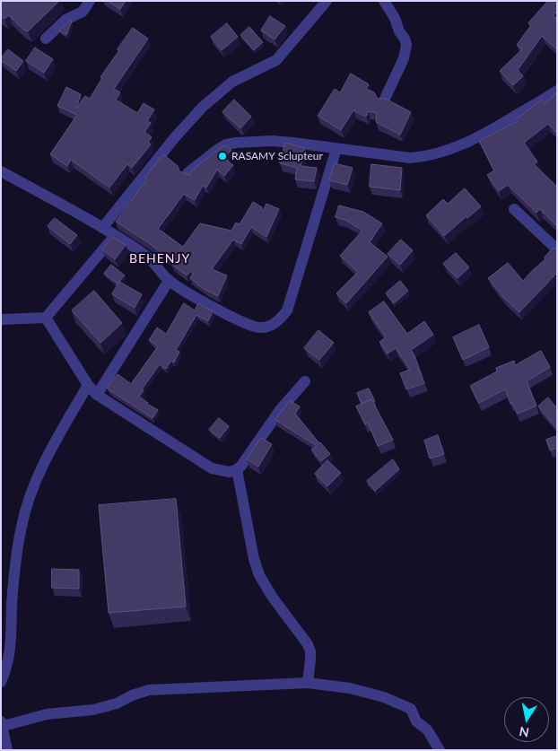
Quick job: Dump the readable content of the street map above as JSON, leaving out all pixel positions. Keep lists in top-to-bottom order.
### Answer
{
  "districts": ["BEHENJY"],
  "places": ["RASAMY Sclupteur"],
  "north": "bottom"
}
